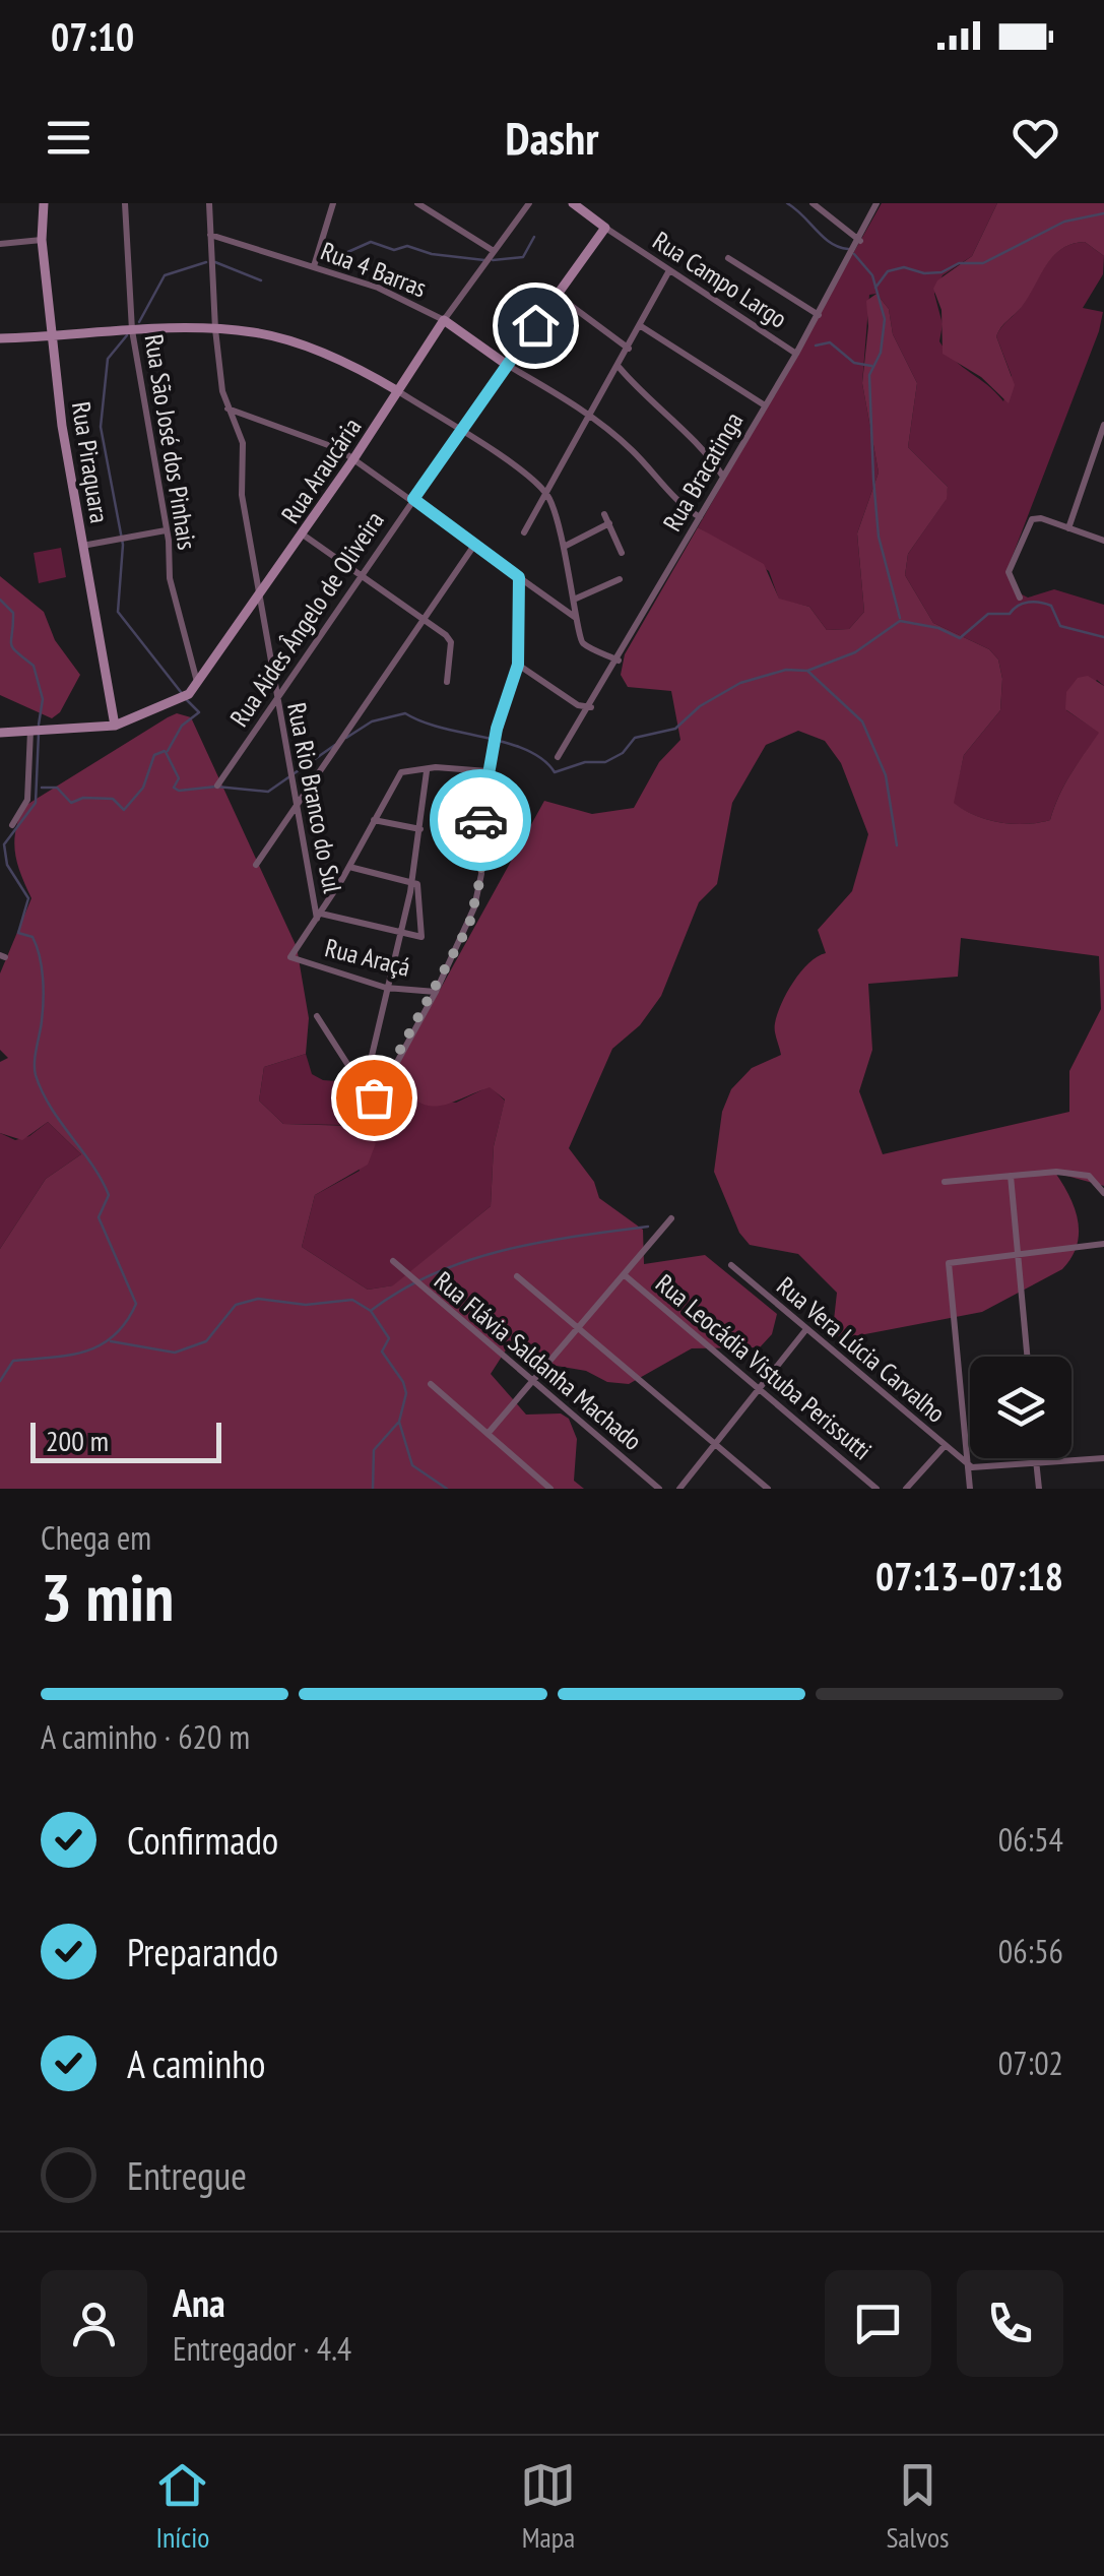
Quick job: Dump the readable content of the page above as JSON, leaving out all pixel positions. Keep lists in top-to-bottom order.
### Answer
{
  "streets": {
    "street": [
      "Rua 4 Barras",
      "Rua Campo Largo",
      "Rua São José dos Pinhais",
      "Rua Piraquara",
      "Rua Araucária",
      "Rua Bracatinga",
      "Rua Aides Ângelo de Oliveira",
      "Rua Rio Branco do Sul",
      "Rua Araçá",
      "Rua Vera Lúcia Carvalho",
      "Rua Flávia Saldanha Machado",
      "Rua Leocádia Vistuba Perissutti"
    ]
  },
  "crossings": [
    ["Rua 4 Barras", "Rua Araucária"],
    ["Rua 4 Barras", "Rua Bracatinga"],
    ["Rua 4 Barras", "Rua Aides Ângelo de Oliveira"],
    ["Rua 4 Barras", "Rua Rio Branco do Sul"],
    ["Rua Campo Largo", "Rua Bracatinga"],
    ["Rua Campo Largo", "Rua Aides Ângelo de Oliveira"],
    ["Rua São José dos Pinhais", "Rua Araucária"],
    ["Rua Piraquara", "Rua Araucária"],
    ["Rua Araucária", "Rua Rio Branco do Sul"],
    ["Rua Aides Ângelo de Oliveira", "Rua Rio Branco do Sul"],
    ["Rua Rio Branco do Sul", "Rua Araçá"]
  ],
  "scale_bar": "200 m",
  "page": {
    "status": "07:10",
    "header": "Dashr",
    "scale": "200 m",
    "heading": ["3 min", "Chega em", "07:13–07:18"],
    "panel": ["Ana", "Entregador · 4.4"],
    "bar": "A caminho · 620 m",
    "list": [
      ["Confirmado", "06:54"],
      ["Preparando", "06:56"],
      ["A caminho", "07:02"],
      "Entregue"
    ],
    "tabs": ["Início", "Mapa", "Salvos"]
  }
}
